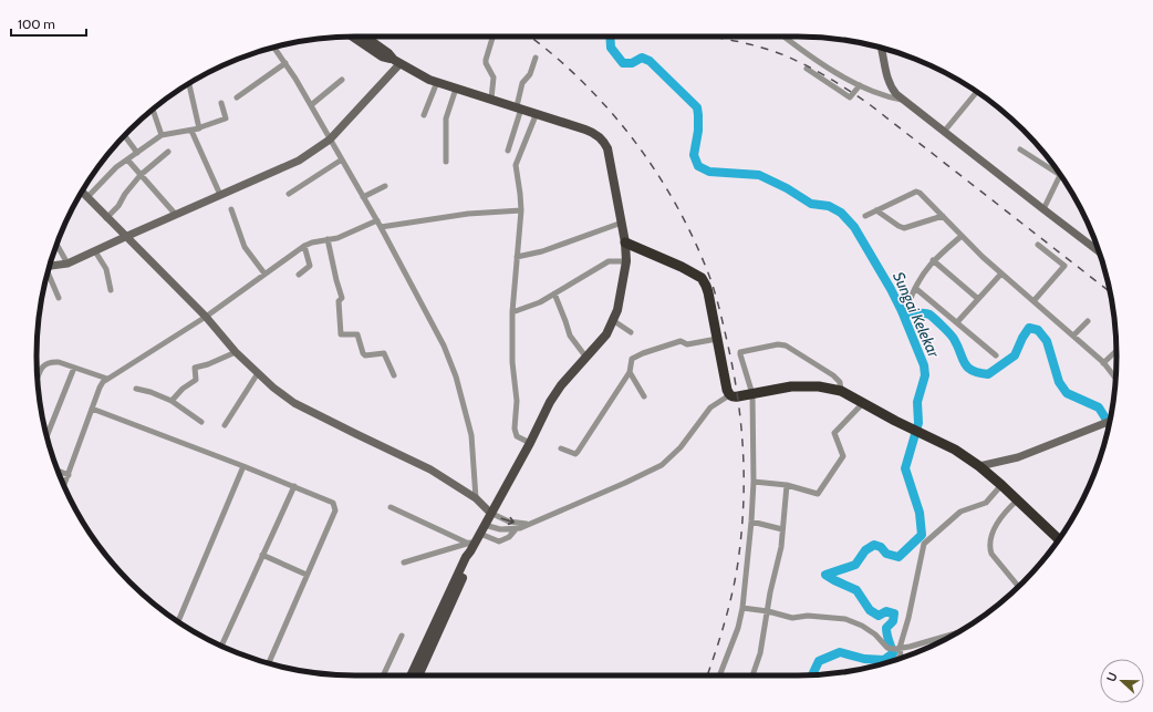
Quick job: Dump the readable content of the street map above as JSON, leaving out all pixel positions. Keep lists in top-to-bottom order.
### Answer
{
  "water": ["Sungai Kelekar"],
  "scale_bar": "100 m",
  "north": "left"
}
